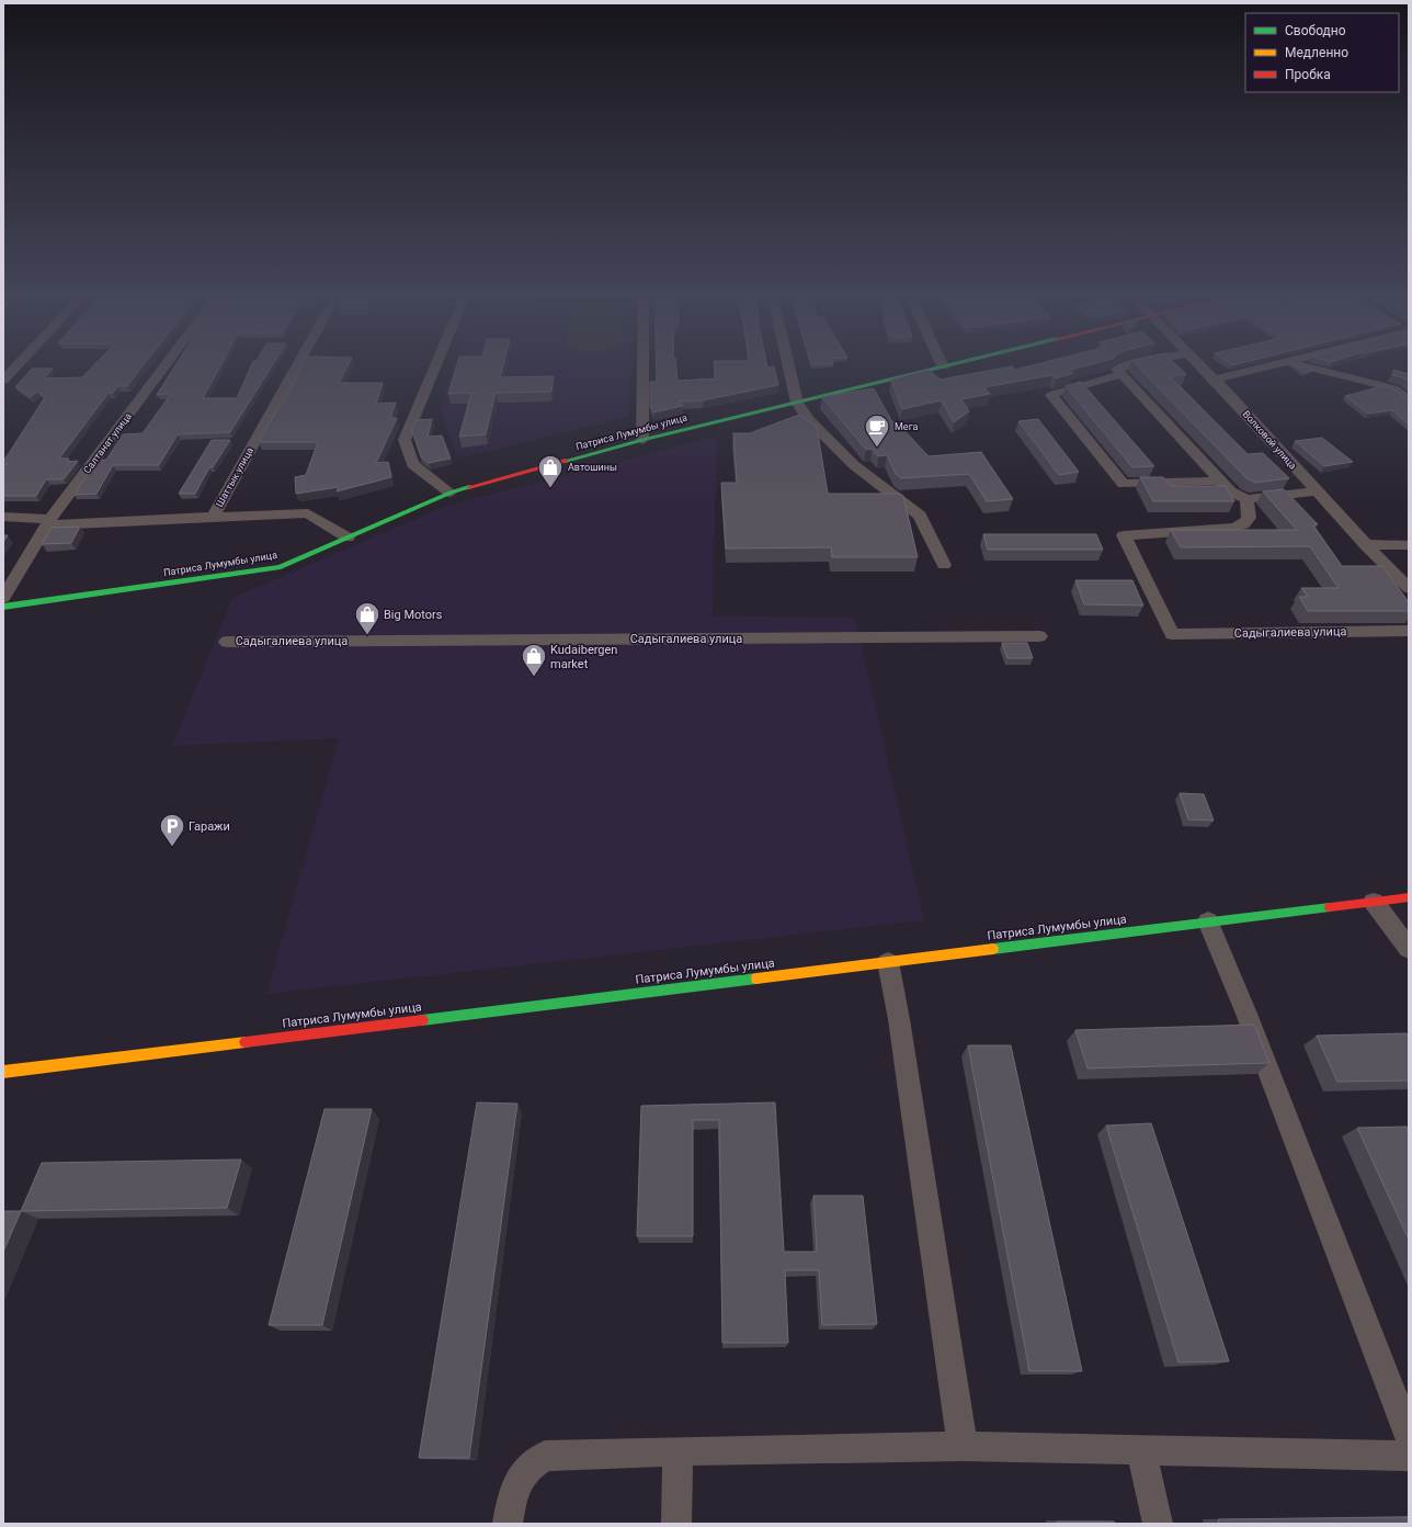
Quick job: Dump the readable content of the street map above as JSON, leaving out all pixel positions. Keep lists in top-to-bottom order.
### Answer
{
  "streets": {
    "street": [
      "Патриса Лумумбы улица",
      "Волковой улица",
      "Салтанат улица",
      "Шаттык улица",
      "Садыгалиева улица"
    ]
  },
  "crossings": [
    ["Салтанат улица", "Шаттык улица"]
  ],
  "places": {
    "cafe": ["Мега"],
    "shop": ["Автошины", "Big Motors", "Kudaibergen market"],
    "parking": ["Гаражи"]
  },
  "legend": ["Свободно", "Медленно", "Пробка"]
}
